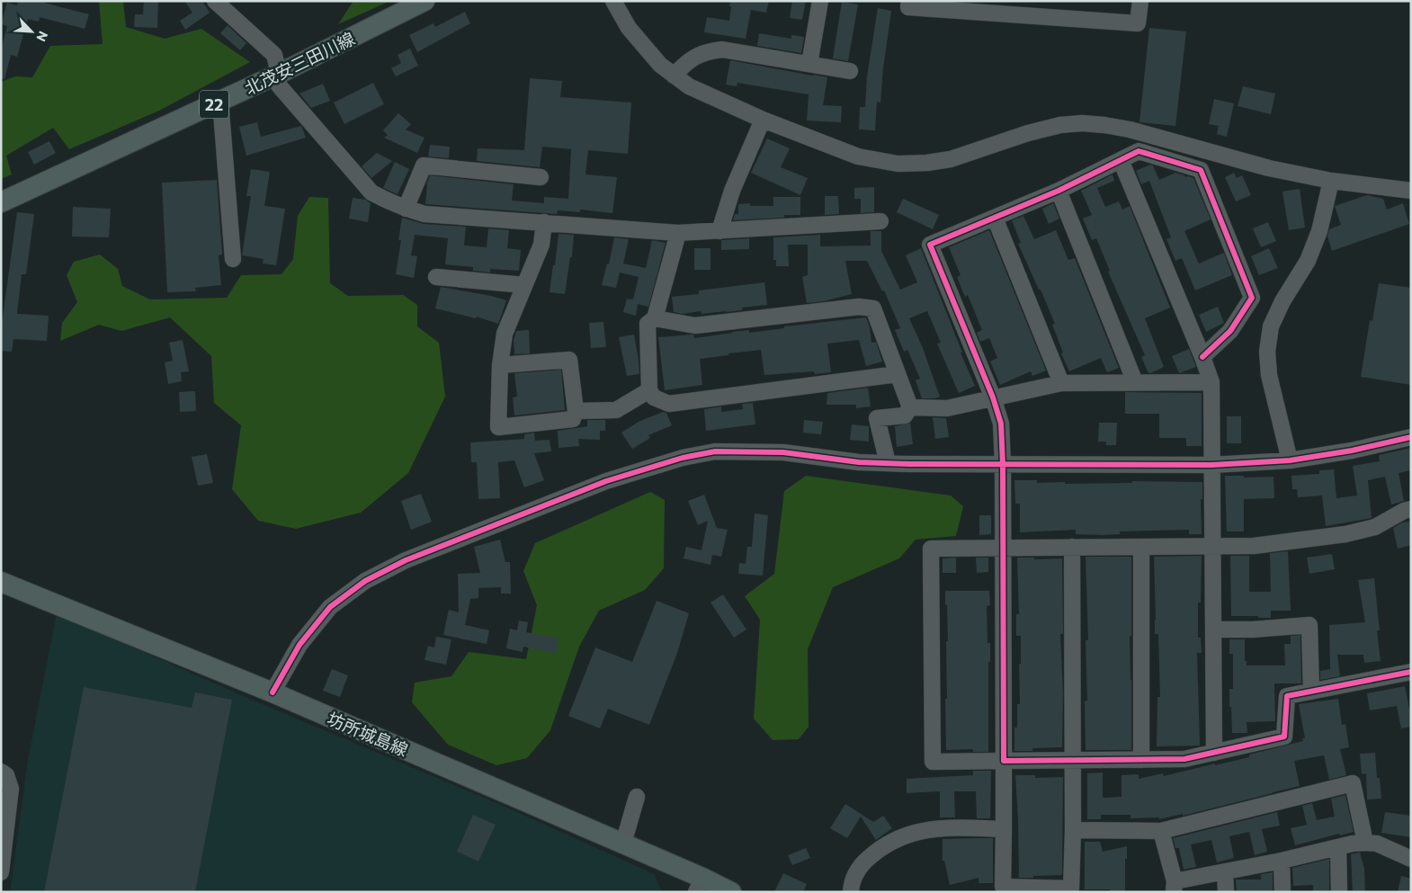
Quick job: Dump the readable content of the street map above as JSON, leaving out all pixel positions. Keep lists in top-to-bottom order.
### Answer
{
  "streets": {
    "main road": ["北茂安三田川線", "22", "坊所城島線"]
  },
  "north": "bottom right"
}
